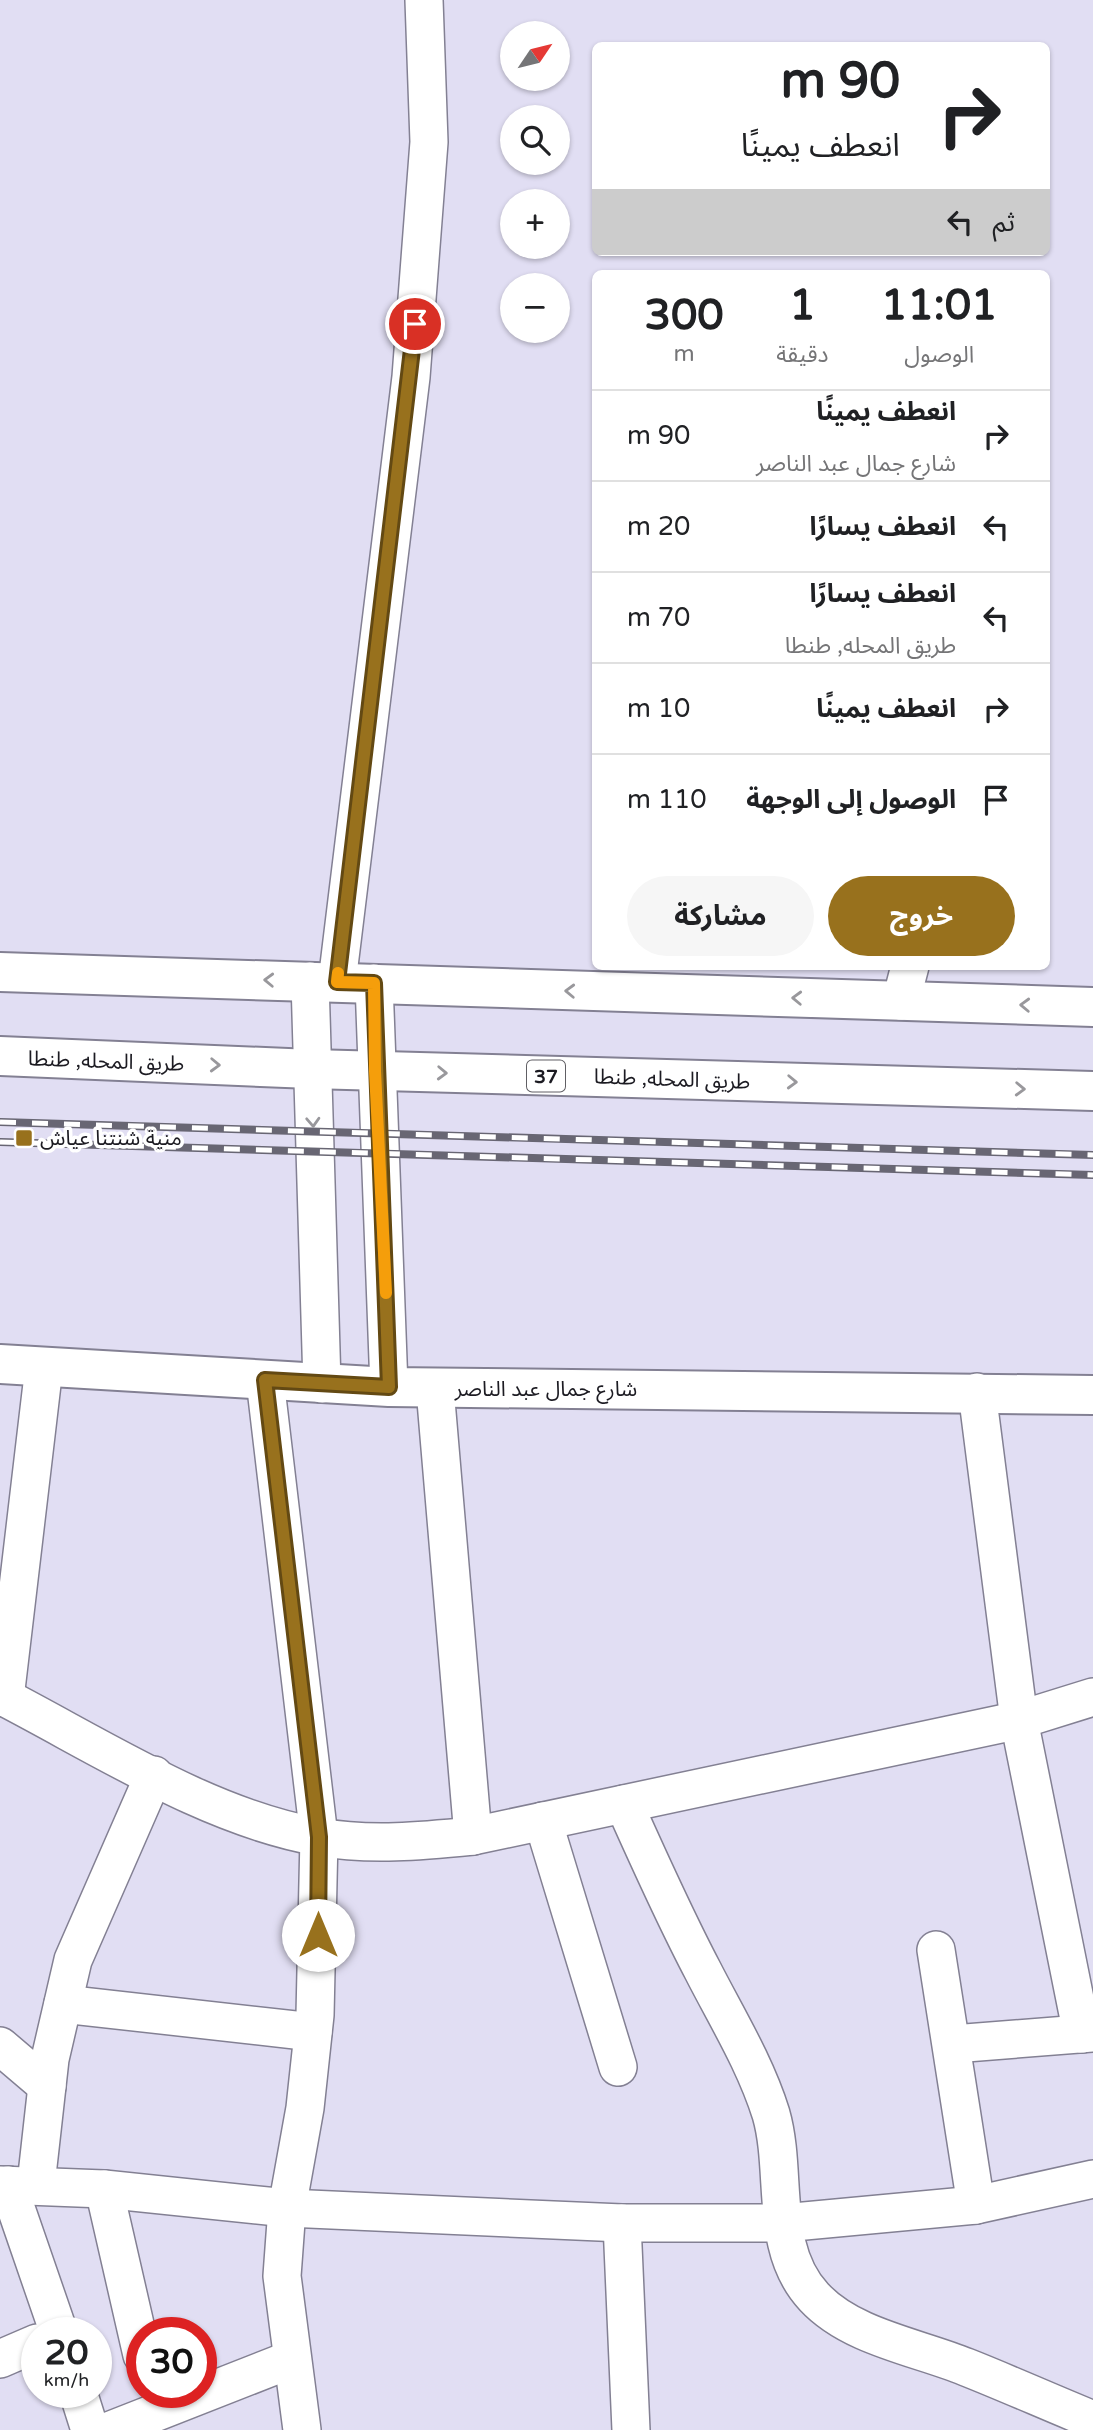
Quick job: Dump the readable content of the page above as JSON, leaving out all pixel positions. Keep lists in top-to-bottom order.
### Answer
{
  "streets": {
    "main road": ["طريق المحله, طنطا", "37", "شارع جمال عبد الناصر"]
  },
  "places": {
    "transit": ["منية شنتنا عياش"]
  },
  "north": "top right",
  "page": {
    "map_buttons": ["+", "−"],
    "turn": ["90 m", "انعطف يمينًا"],
    "then": "ثم",
    "eta": [
      "11:01",
      "الوصول",
      "1",
      "دقيقة",
      "300",
      "m"
    ],
    "list": [
      {
        "name": "انعطف يمينًا",
        "note": "شارع جمال عبد الناصر",
        "value": "90 m"
      },
      {
        "name": "انعطف يسارًا",
        "value": "20 m"
      },
      {
        "name": "انعطف يسارًا",
        "note": "طريق المحله, طنطا",
        "value": "70 m"
      },
      {
        "name": "انعطف يمينًا",
        "value": "10 m"
      },
      {
        "name": "الوصول إلى الوجهة",
        "value": "110 m"
      }
    ],
    "buttons": ["خروج", "مشاركة"],
    "speed": "20 km/h",
    "limit": "30"
  }
}
